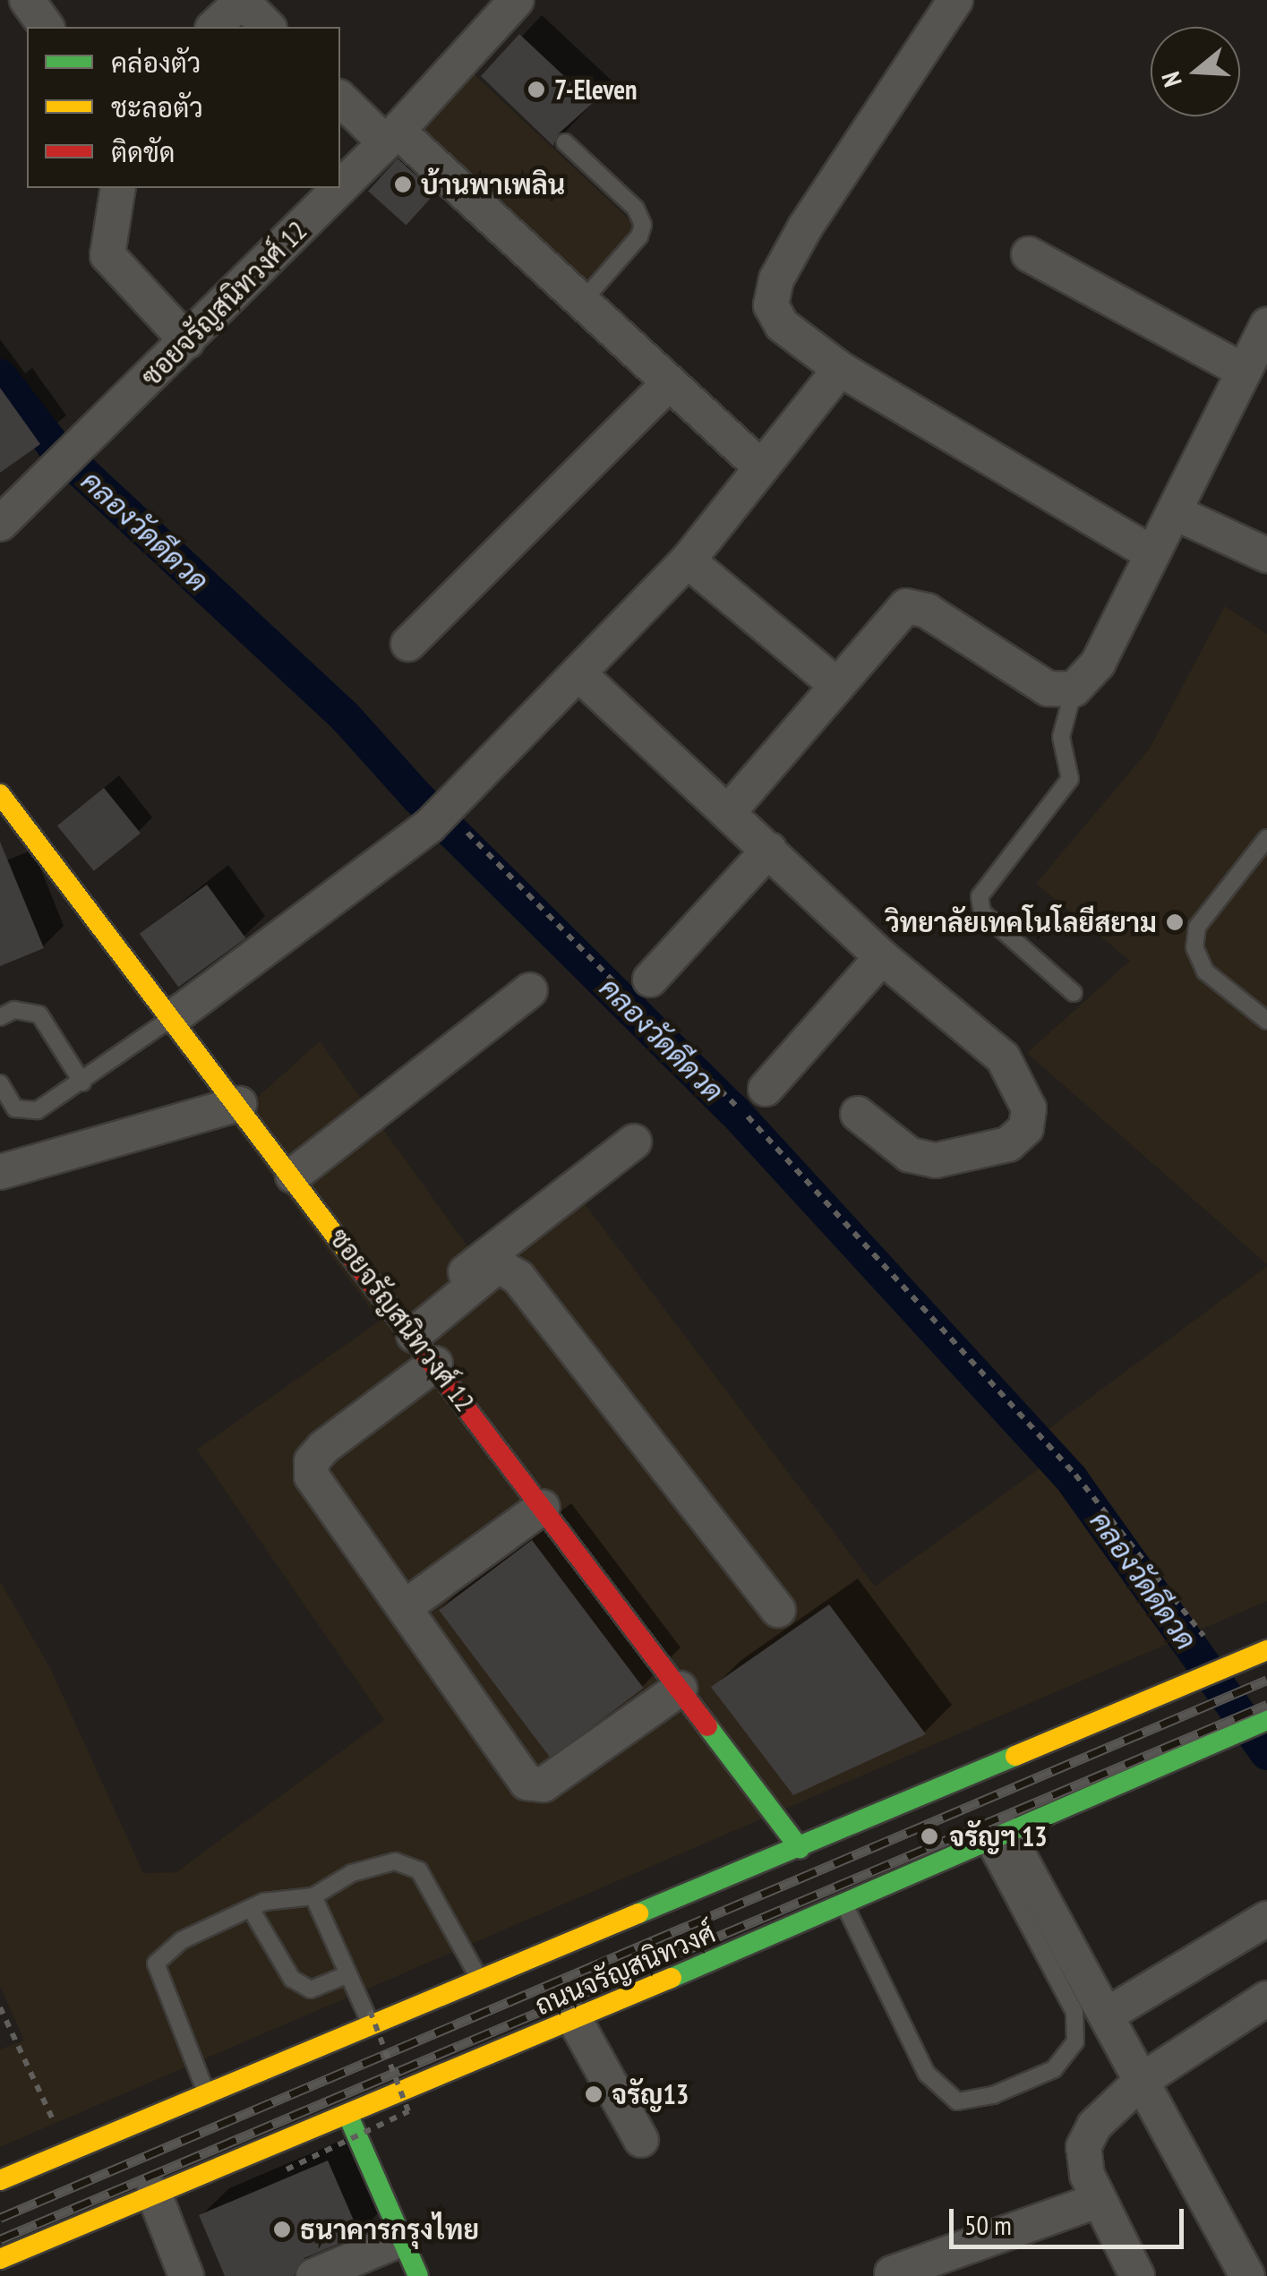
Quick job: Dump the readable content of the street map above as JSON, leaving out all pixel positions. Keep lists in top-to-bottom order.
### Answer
{
  "streets": {
    "main road": ["ซอยจรัญสนิทวงศ์ 12", "ถนนจรัญสนิทวงศ์"]
  },
  "crossings": [
    ["ซอยจรัญสนิทวงศ์ 12", "ถนนจรัญสนิทวงศ์"]
  ],
  "water": ["คลองวัดดีดวด"],
  "places": [
    "7-Eleven",
    "บ้านพาเพลิน",
    "วิทยาลัยเทคโนโลยีสยาม",
    "จรัญฯ 13",
    "จรัญ13",
    "ธนาคารกรุงไทย"
  ],
  "legend": ["คล่องตัว", "ชะลอตัว", "ติดขัด"],
  "scale_bar": "50 m",
  "north": "left"
}
